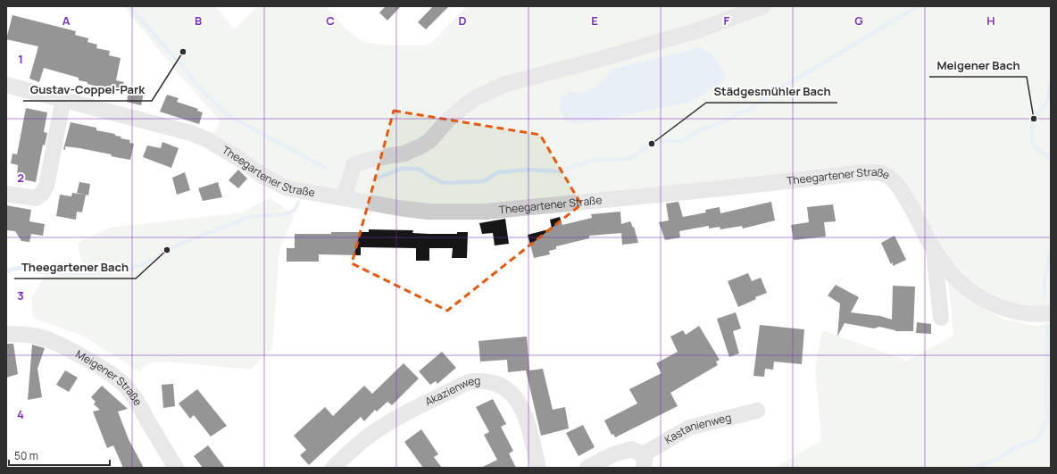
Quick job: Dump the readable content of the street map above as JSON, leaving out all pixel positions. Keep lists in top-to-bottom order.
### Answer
{
  "streets": {
    "street": [
      "Theegartener Straße",
      "Meigener Straße",
      "Akazienweg",
      "Kastanienweg"
    ]
  },
  "places": [
    "Gustav-Coppel-Park",
    "Meigener Bach",
    "Städgesmühler Bach",
    "Theegartener Bach"
  ],
  "scale_bar": "50 m",
  "grid": {
    "columns": [
      "A",
      "B",
      "C",
      "D",
      "E",
      "F",
      "G",
      "H"
    ],
    "rows": [
      "1",
      "2",
      "3",
      "4"
    ]
  }
}
